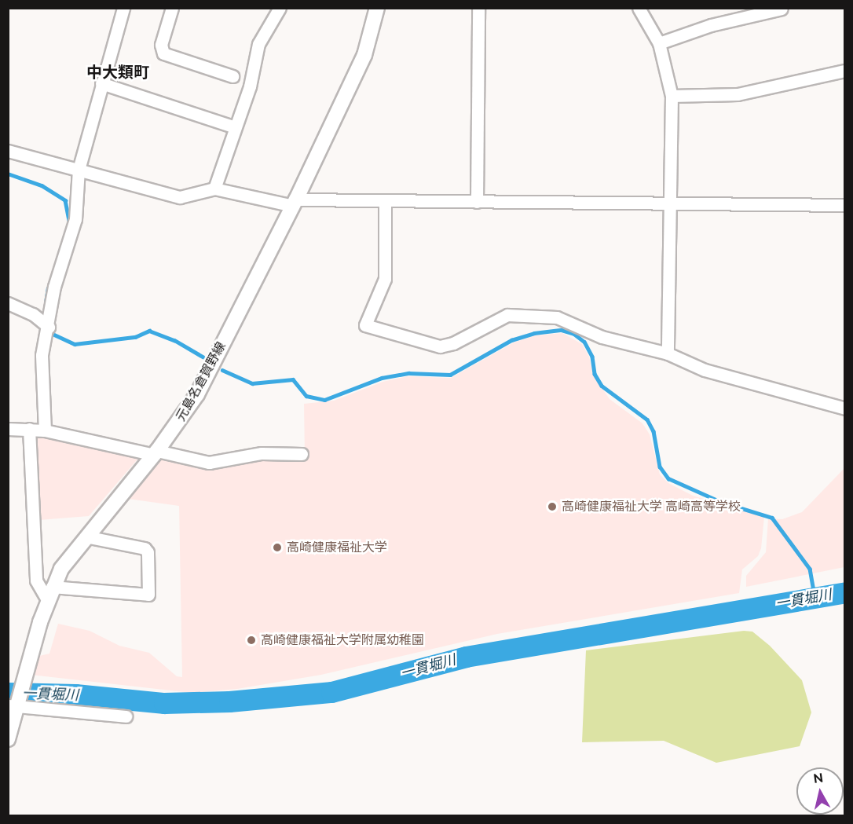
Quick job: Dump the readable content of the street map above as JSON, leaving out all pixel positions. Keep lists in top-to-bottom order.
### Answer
{
  "streets": {
    "main road": ["元島名倉賀野線"]
  },
  "districts": ["中大類町"],
  "water": ["一貫堀川"],
  "places": ["高崎健康福祉大学 高崎高等学校", "高崎健康福祉大学", "高崎健康福祉大学附属幼稚園"],
  "north": "top"
}
